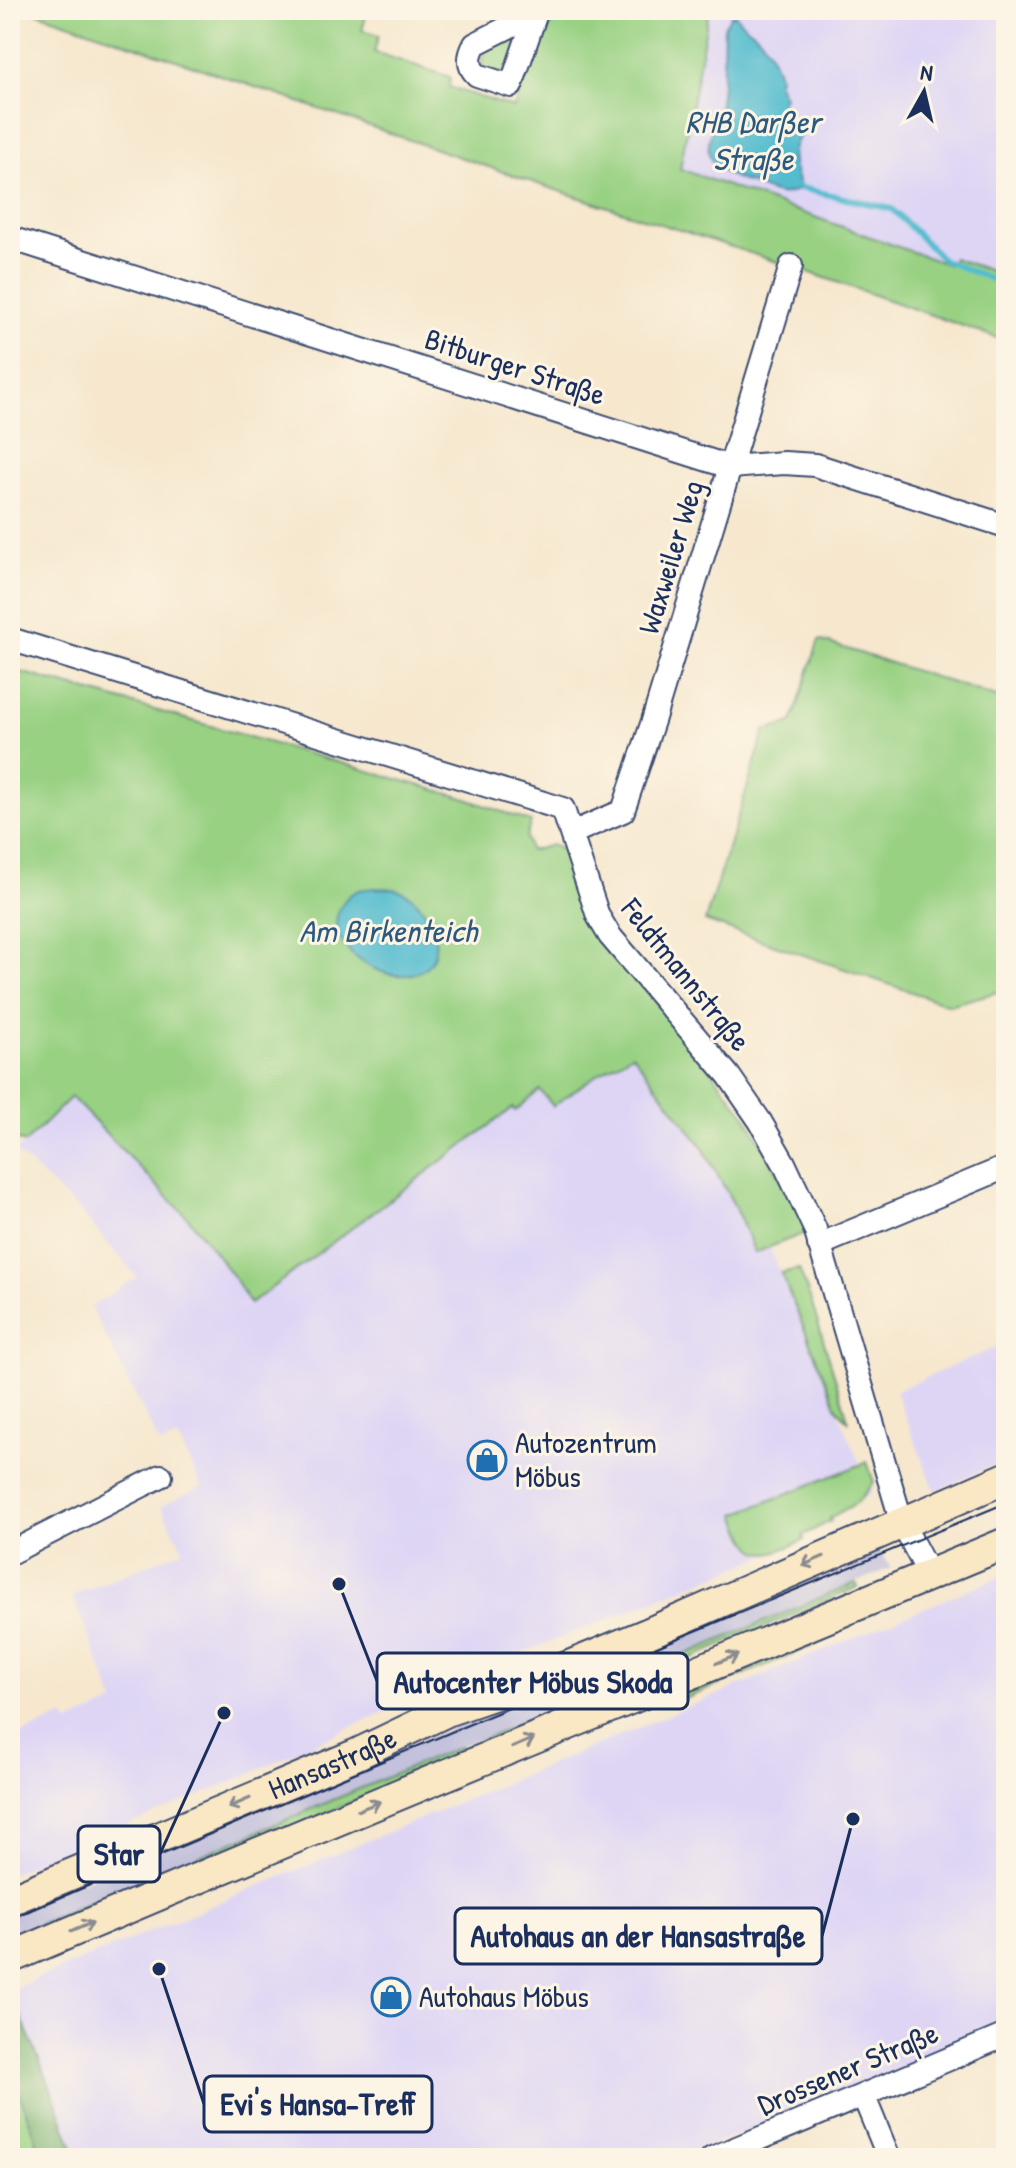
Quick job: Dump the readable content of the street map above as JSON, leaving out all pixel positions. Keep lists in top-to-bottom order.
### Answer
{
  "streets": {
    "main road": ["Hansastraße"],
    "street": [
      "Bitburger Straße",
      "Waxweiler Weg",
      "Feldtmannstraße",
      "Drossener Straße"
    ]
  },
  "crossings": [
    ["Bitburger Straße", "Waxweiler Weg"],
    ["Waxweiler Weg", "Feldtmannstraße"],
    ["Feldtmannstraße", "Hansastraße"]
  ],
  "water": ["RHB Darßer Straße", "Am Birkenteich"],
  "places": {
    "shop": ["Autozentrum Möbus", "Autohaus Möbus"],
    "other": [
      "Autocenter Möbus Skoda",
      "Star",
      "Autohaus an der Hansastraße",
      "Evi's Hansa-Treff"
    ]
  },
  "north": "top"
}
